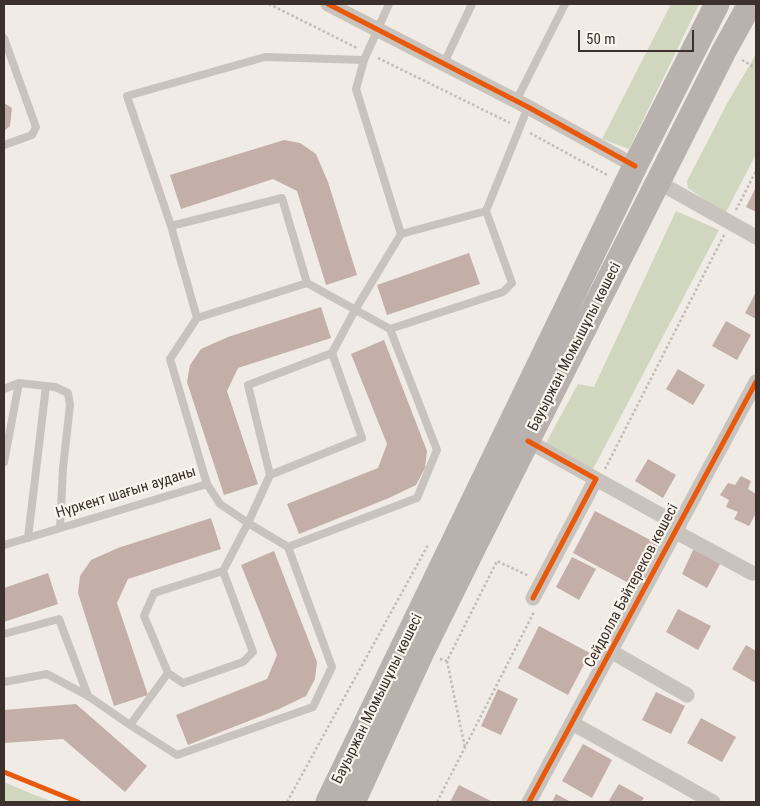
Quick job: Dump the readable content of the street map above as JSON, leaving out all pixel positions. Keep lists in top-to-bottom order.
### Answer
{
  "streets": {
    "main road": ["Бауыржан Момышұлы көшесі"],
    "street": ["Сейдолла Бәйтереков көшесі"],
    "lane": ["Нүркент шағын ауданы"]
  },
  "scale_bar": "50 m"
}
